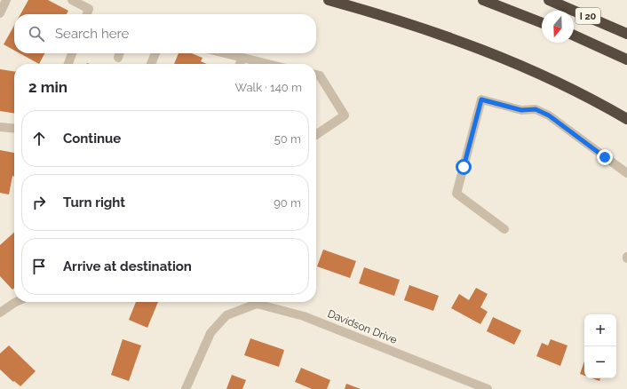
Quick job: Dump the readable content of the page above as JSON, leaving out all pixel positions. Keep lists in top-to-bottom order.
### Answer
{
  "streets": {
    "highway": ["I 20"],
    "street": ["Davidson Drive"]
  },
  "north": "bottom",
  "page": {
    "search": "Search here",
    "heading": ["2 min", "Walk · 140 m"],
    "list": [
      ["Continue", "50 m"],
      ["Turn right", "90 m"],
      "Arrive at destination"
    ],
    "map_buttons": ["+", "−"]
  }
}
